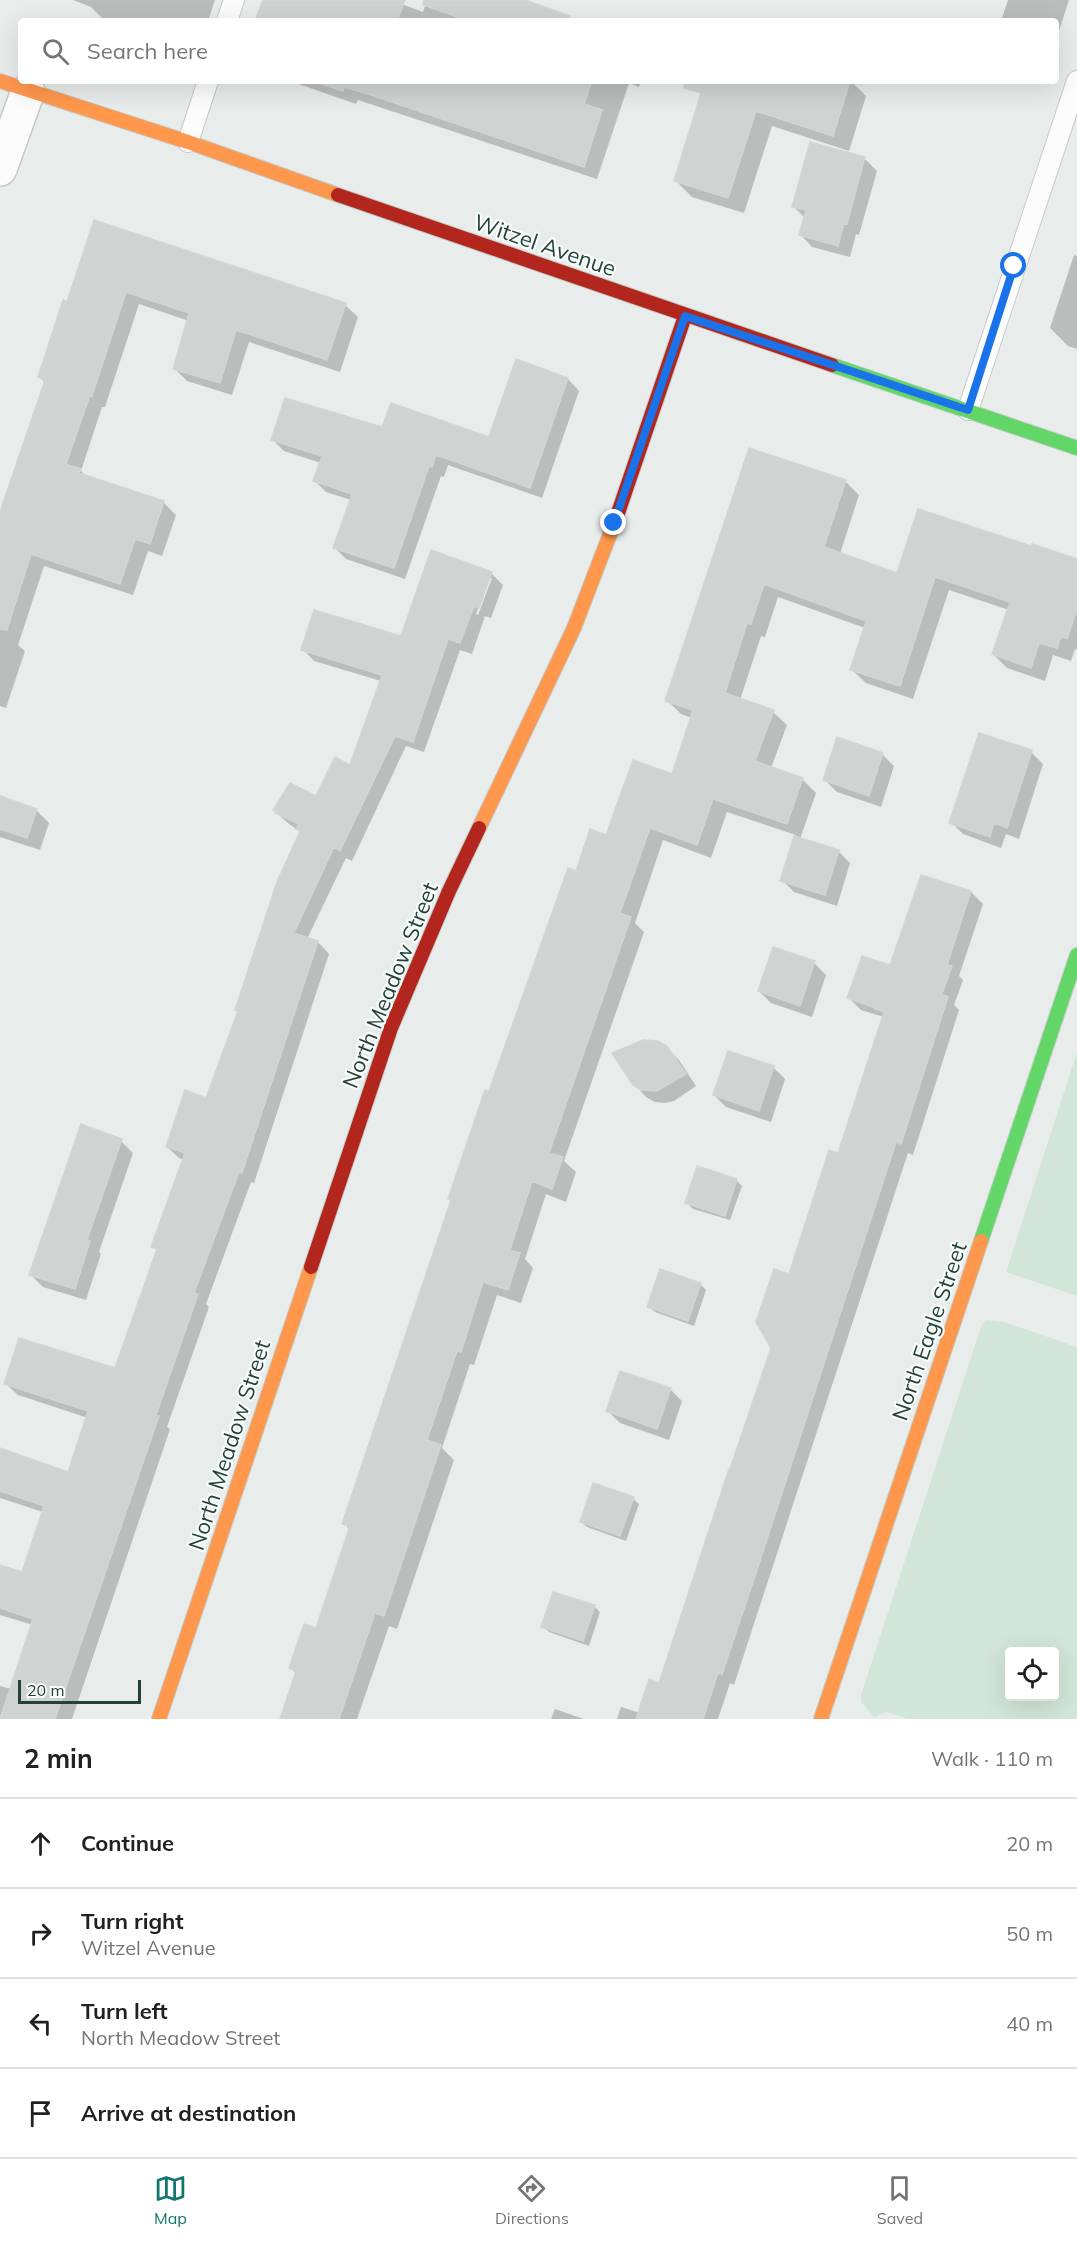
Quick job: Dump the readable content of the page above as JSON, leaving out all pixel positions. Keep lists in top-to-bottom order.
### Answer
{
  "streets": {
    "street": ["Witzel Avenue", "North Meadow Street", "North Eagle Street"]
  },
  "crossings": [
    ["Witzel Avenue", "North Meadow Street"]
  ],
  "scale_bar": "20 m",
  "page": {
    "search": "Search here",
    "scale": "20 m",
    "heading": ["2 min", "Walk · 110 m"],
    "list": [
      ["Continue", "20 m"],
      ["Turn right", "Witzel Avenue", "50 m"],
      ["Turn left", "North Meadow Street", "40 m"],
      "Arrive at destination"
    ],
    "nav": ["Map", "Directions", "Saved"]
  }
}
